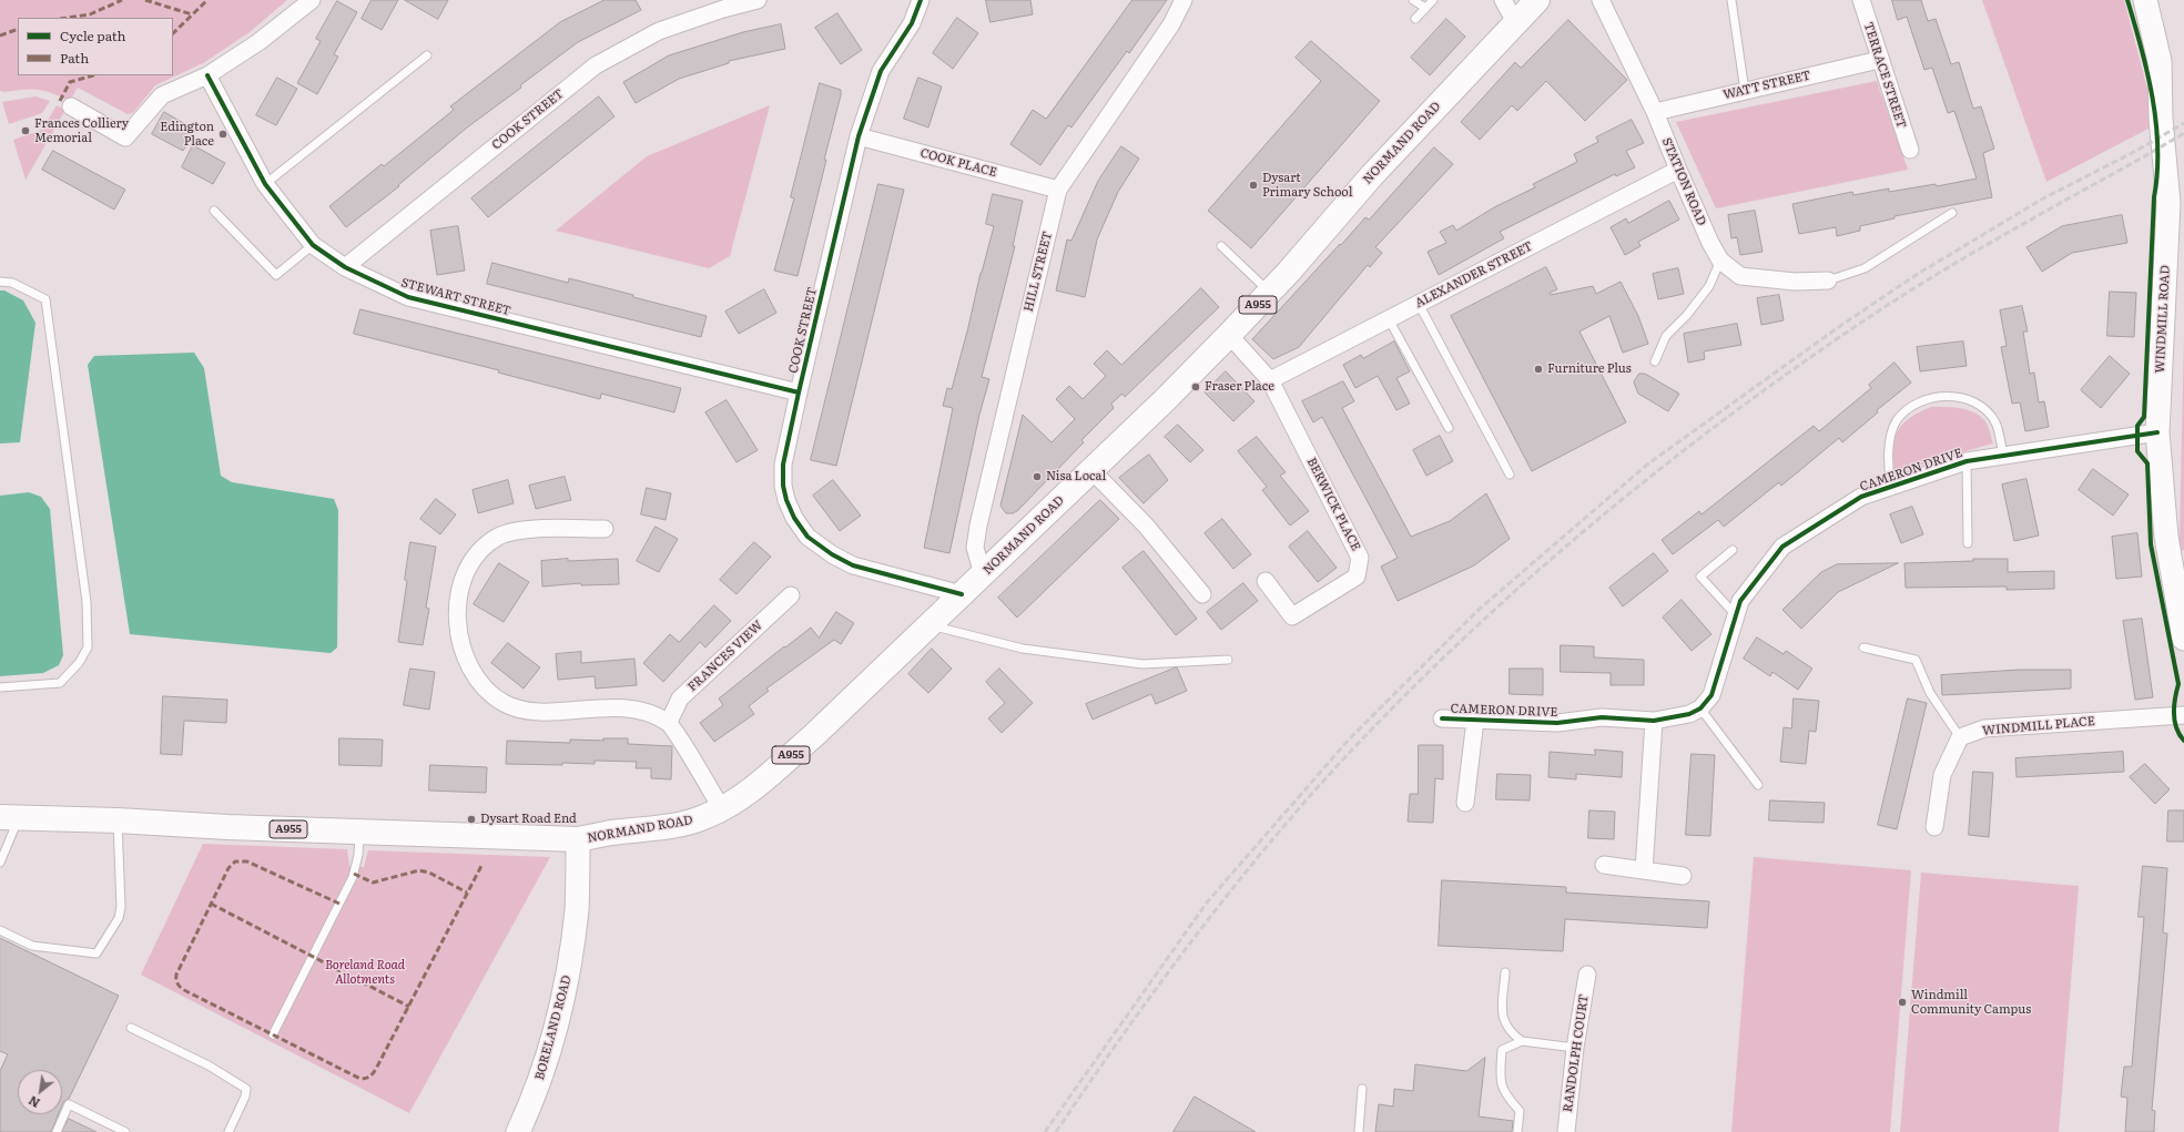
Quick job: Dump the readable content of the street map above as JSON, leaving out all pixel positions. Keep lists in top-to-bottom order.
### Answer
{
  "streets": {
    "main road": [
      "NORMAND ROAD",
      "A955",
      "WINDMILL ROAD",
      "BORELAND ROAD"
    ],
    "street": [
      "TERRACE STREET",
      "WATT STREET",
      "COOK STREET",
      "COOK PLACE",
      "STATION ROAD",
      "HILL STREET",
      "ALEXANDER STREET",
      "STEWART STREET",
      "CAMERON DRIVE",
      "BERWICK PLACE",
      "FRANCES VIEW",
      "WINDMILL PLACE",
      "RANDOLPH COURT"
    ]
  },
  "crossings": [
    ["TERRACE STREET", "WATT STREET"],
    ["WATT STREET", "STATION ROAD"],
    ["COOK STREET", "NORMAND ROAD"],
    ["COOK STREET", "COOK PLACE"],
    ["COOK STREET", "STEWART STREET"],
    ["NORMAND ROAD", "HILL STREET"],
    ["NORMAND ROAD", "A955"],
    ["NORMAND ROAD", "BERWICK PLACE"],
    ["NORMAND ROAD", "BORELAND ROAD"],
    ["COOK PLACE", "HILL STREET"],
    ["STATION ROAD", "ALEXANDER STREET"],
    ["ALEXANDER STREET", "BERWICK PLACE"],
    ["A955", "BORELAND ROAD"],
    ["WINDMILL ROAD", "CAMERON DRIVE"]
  ],
  "parks": ["Boreland Road Allotments"],
  "places": [
    "Frances Colliery Memorial",
    "Edington Place",
    "Dysart Primary School",
    "Furniture Plus",
    "Fraser Place",
    "Nisa Local",
    "Dysart Road End",
    "Windmill Community Campus"
  ],
  "legend": ["Cycle path", "Path"],
  "north": "bottom left"
}
